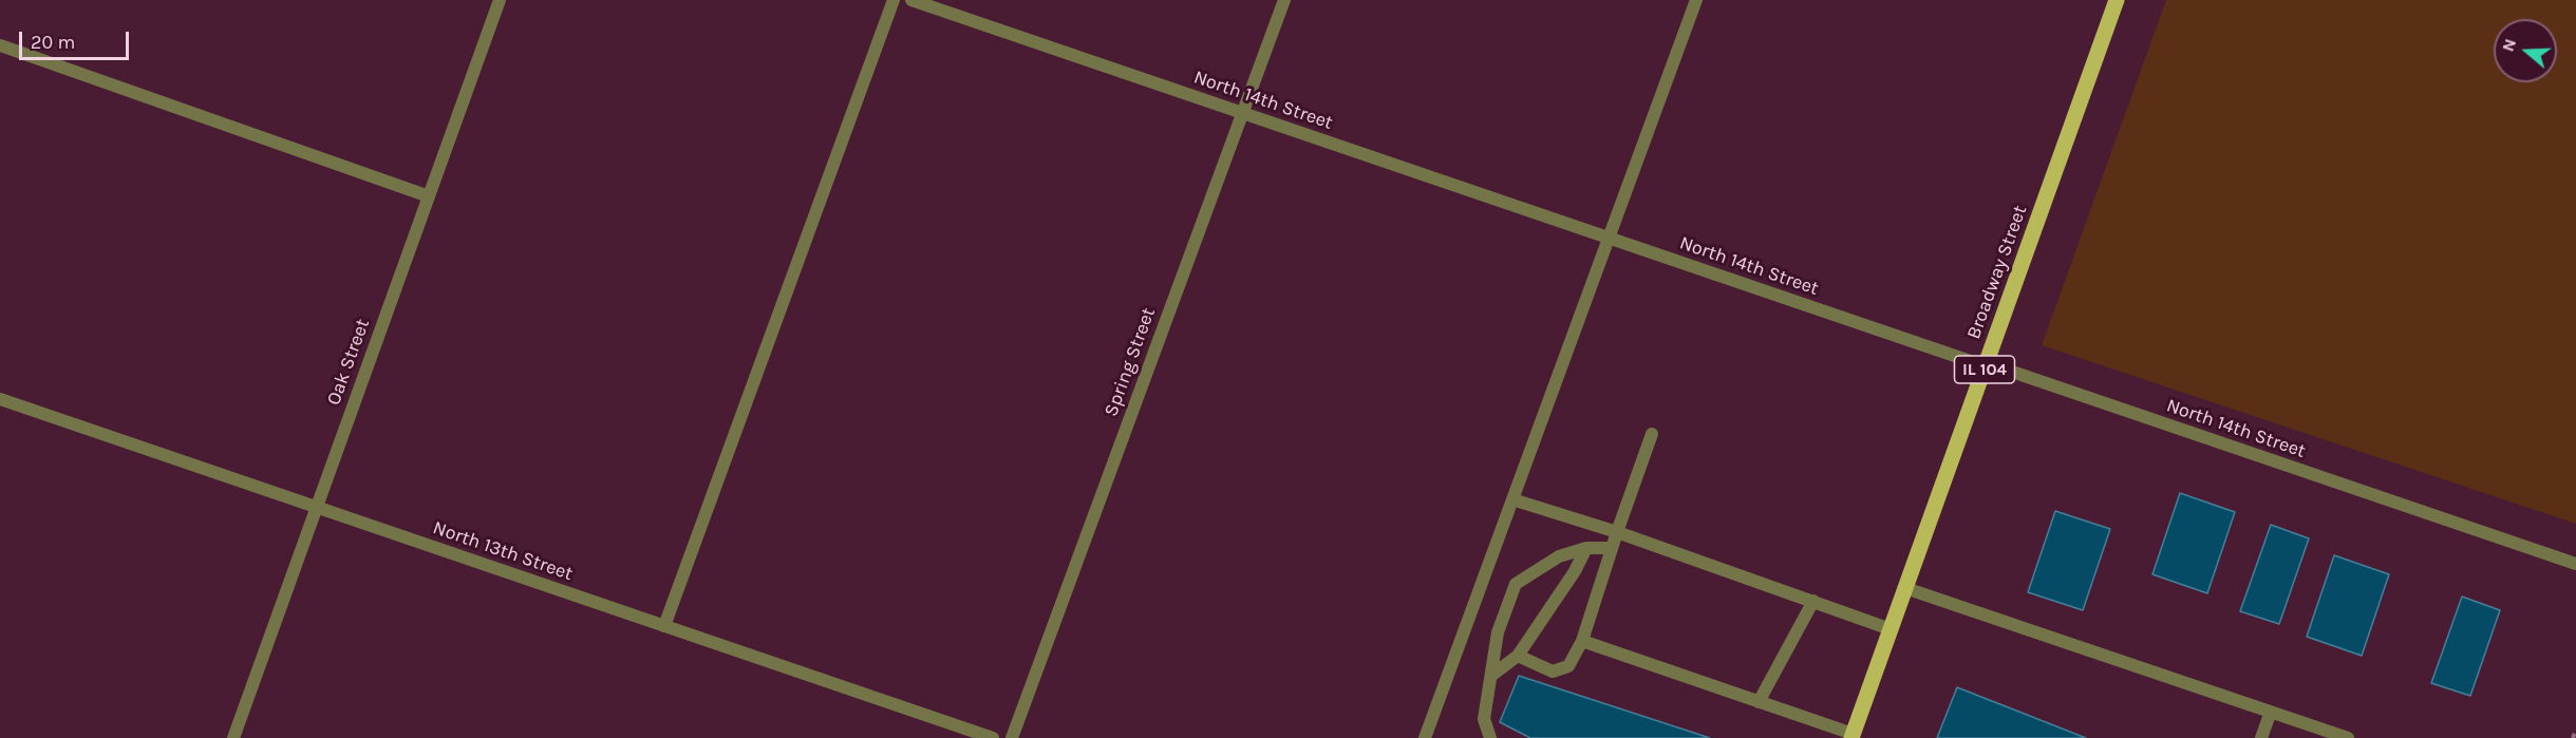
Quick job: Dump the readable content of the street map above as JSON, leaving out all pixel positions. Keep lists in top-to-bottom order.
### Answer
{
  "streets": {
    "main road": ["Broadway Street", "IL 104"],
    "street": [
      "North 14th Street",
      "Oak Street",
      "Spring Street",
      "North 13th Street"
    ]
  },
  "crossings": [
    ["North 14th Street", "Broadway Street"],
    ["North 14th Street", "Spring Street"],
    ["Oak Street", "North 13th Street"]
  ],
  "scale_bar": "20 m",
  "north": "left"
}
